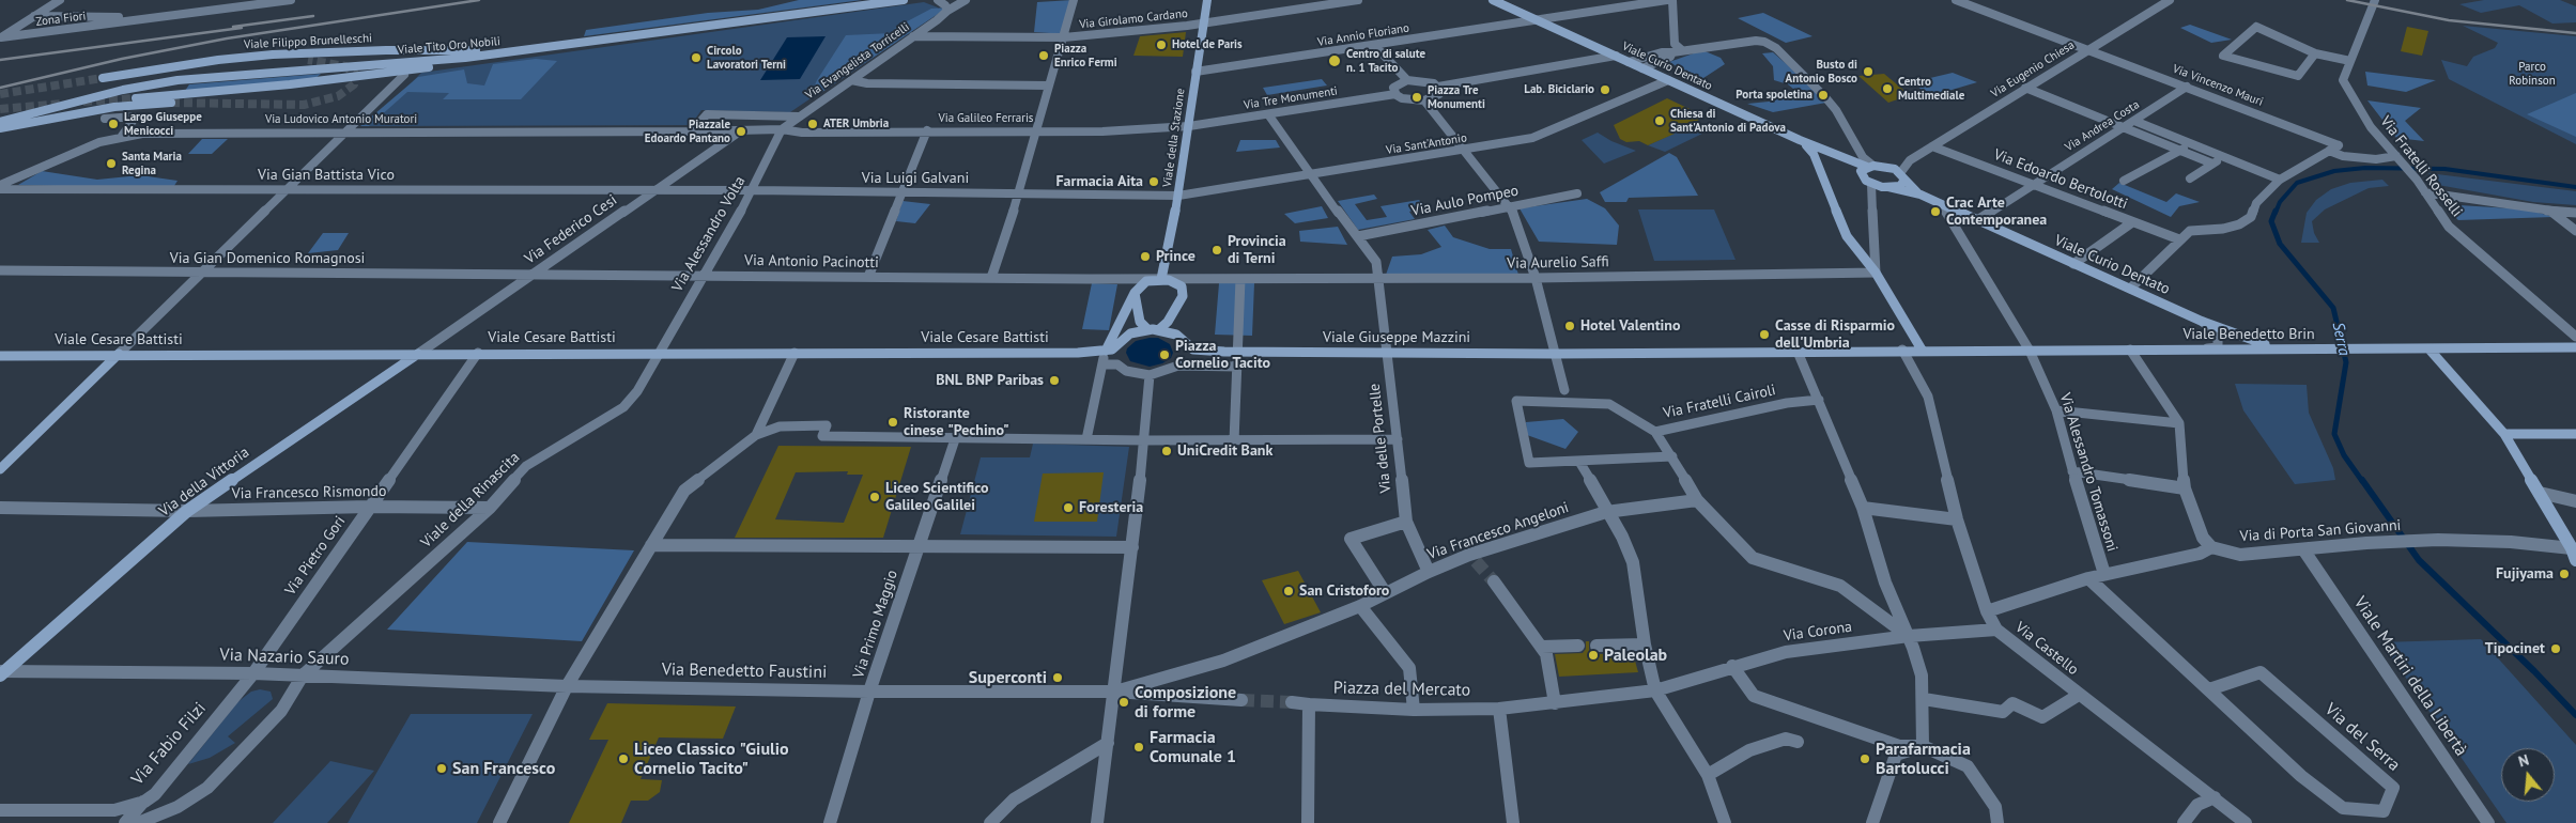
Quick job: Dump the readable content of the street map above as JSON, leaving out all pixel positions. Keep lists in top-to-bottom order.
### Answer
{
  "streets": {
    "street": [
      "Zona Fiori",
      "Via Girolamo Cardano",
      "Via Annio Floriano",
      "Viale Filippo Brunelleschi",
      "Viale Tito Oro Nobili",
      "Via Evangelista Torricelli",
      "Viale Curio Dentato",
      "Via Eugenio Chiesa",
      "Via Vincenzo Mauri",
      "Via Tre Monumenti",
      "Via Galileo Ferraris",
      "Via Ludovico Antonio Muratori",
      "Via Andrea Costa",
      "Viale della Stazione",
      "Via Sant'Antonio",
      "Via Fratelli Rosselli",
      "Via Gian Battista Vico",
      "Via Luigi Galvani",
      "Via Edoardo Bertolotti",
      "Via Aulo Pompeo",
      "Via Federico Cesi",
      "Via Alessandro Volta",
      "Via Gian Domenico Romagnosi",
      "Via Antonio Pacinotti",
      "Via Aurelio Saffi",
      "Viale Benedetto Brin",
      "Viale Cesare Battisti",
      "Viale Giuseppe Mazzini",
      "Via Fratelli Cairoli",
      "Via delle Portelle",
      "Via Alessandro Tomassoni",
      "Via della Vittoria",
      "Via Francesco Rismondo",
      "Viale della Rinascita",
      "Via Francesco Angeloni",
      "Via di Porta San Giovanni",
      "Via Pietro Gori",
      "Via Primo Maggio",
      "Via Corona",
      "Via Castello",
      "Via Nazario Sauro",
      "Via Benedetto Faustini",
      "Viale Martiri della Libertà",
      "Piazza del Mercato",
      "Via del Serra",
      "Via Fabio Filzi"
    ]
  },
  "crossings": [
    ["Via Girolamo Cardano", "Viale della Stazione"],
    ["Via Annio Floriano", "Viale Curio Dentato"],
    ["Via Annio Floriano", "Viale della Stazione"],
    ["Viale Filippo Brunelleschi", "Viale Tito Oro Nobili"],
    ["Via Evangelista Torricelli", "Via Galileo Ferraris"],
    ["Via Evangelista Torricelli", "Via Alessandro Volta"],
    ["Viale Curio Dentato", "Via Eugenio Chiesa"],
    ["Viale Curio Dentato", "Via Andrea Costa"],
    ["Viale Curio Dentato", "Via Sant'Antonio"],
    ["Viale Curio Dentato", "Viale Benedetto Brin"],
    ["Viale Curio Dentato", "Via Alessandro Tomassoni"],
    ["Via Eugenio Chiesa", "Via Vincenzo Mauri"],
    ["Via Eugenio Chiesa", "Via Edoardo Bertolotti"],
    ["Via Vincenzo Mauri", "Via Andrea Costa"],
    ["Via Tre Monumenti", "Via Galileo Ferraris"],
    ["Via Tre Monumenti", "Viale della Stazione"],
    ["Via Tre Monumenti", "Via delle Portelle"],
    ["Via Galileo Ferraris", "Viale della Stazione"],
    ["Via Galileo Ferraris", "Via Alessandro Volta"],
    ["Via Andrea Costa", "Via Edoardo Bertolotti"],
    ["Viale della Stazione", "Via Sant'Antonio"],
    ["Viale della Stazione", "Via Luigi Galvani"],
    ["Viale della Stazione", "Via Antonio Pacinotti"],
    ["Via Sant'Antonio", "Via Luigi Galvani"],
    ["Via Sant'Antonio", "Via delle Portelle"],
    ["Via Gian Battista Vico", "Via Luigi Galvani"],
    ["Via Gian Battista Vico", "Via Federico Cesi"],
    ["Via Luigi Galvani", "Via Federico Cesi"],
    ["Via Luigi Galvani", "Via Alessandro Volta"],
    ["Via Aulo Pompeo", "Via delle Portelle"],
    ["Via Federico Cesi", "Via Gian Domenico Romagnosi"],
    ["Via Federico Cesi", "Via Antonio Pacinotti"],
    ["Via Federico Cesi", "Viale Cesare Battisti"],
    ["Via Federico Cesi", "Via della Vittoria"],
    ["Via Alessandro Volta", "Via Antonio Pacinotti"],
    ["Via Alessandro Volta", "Viale Cesare Battisti"],
    ["Via Alessandro Volta", "Viale della Rinascita"],
    ["Via Gian Domenico Romagnosi", "Via Antonio Pacinotti"],
    ["Via Aurelio Saffi", "Via delle Portelle"],
    ["Viale Benedetto Brin", "Viale Giuseppe Mazzini"],
    ["Viale Benedetto Brin", "Via Alessandro Tomassoni"],
    ["Viale Benedetto Brin", "Via Castello"],
    ["Viale Cesare Battisti", "Via della Vittoria"],
    ["Viale Cesare Battisti", "Viale della Rinascita"],
    ["Viale Cesare Battisti", "Via Pietro Gori"],
    ["Viale Giuseppe Mazzini", "Via delle Portelle"],
    ["Viale Giuseppe Mazzini", "Via Castello"],
    ["Via Fratelli Cairoli", "Via Francesco Angeloni"],
    ["Via Fratelli Cairoli", "Via Corona"],
    ["Via delle Portelle", "Via Francesco Angeloni"],
    ["Via della Vittoria", "Via Francesco Rismondo"],
    ["Via della Vittoria", "Via Nazario Sauro"],
    ["Via Francesco Rismondo", "Viale della Rinascita"],
    ["Via Francesco Rismondo", "Via Pietro Gori"],
    ["Viale della Rinascita", "Via Nazario Sauro"],
    ["Via Francesco Angeloni", "Via Benedetto Faustini"],
    ["Via di Porta San Giovanni", "Viale Martiri della Libertà"],
    ["Via Pietro Gori", "Via Nazario Sauro"],
    ["Via Pietro Gori", "Via Fabio Filzi"],
    ["Via Primo Maggio", "Via Benedetto Faustini"],
    ["Via Corona", "Piazza del Mercato"],
    ["Via Nazario Sauro", "Via Benedetto Faustini"],
    ["Via Nazario Sauro", "Via Fabio Filzi"]
  ],
  "water": ["Serra"],
  "parks": ["Parco Robinson"],
  "places": [
    "Hotel de Paris",
    "Piazza Enrico Fermi",
    "Circolo Lavoratori Terni",
    "Centro di salute n. 1 Tacito",
    "Busto di Antonio Bosco",
    "Centro Multimediale",
    "Lab. Biciclario",
    "Porta spoletina",
    "Piazza Tre Monumenti",
    "Chiesa di Sant'Antonio di Padova",
    "Largo Giuseppe Menicocci",
    "ATER Umbria",
    "Piazzale Edoardo Pantano",
    "Santa Maria Regina",
    "Farmacia Aita",
    "Crac Arte Contemporanea",
    "Provincia di Terni",
    "Prince",
    "Hotel Valentino",
    "Casse di Risparmio dell'Umbria",
    "Piazza Cornelio Tacito",
    "BNL BNP Paribas",
    "Ristorante cinese \"Pechino\"",
    "UniCredit Bank",
    "Liceo Scientifico Galileo Galilei",
    "Foresteria",
    "Fujiyama",
    "San Cristoforo",
    "Tipocinet",
    "Paleolab",
    "Superconti",
    "Composizione di forme",
    "Farmacia Comunale 1",
    "Liceo Classico \"Giulio Cornelio Tacito\"",
    "Parafarmacia Bartolucci",
    "San Francesco"
  ],
  "north": "top"
}
